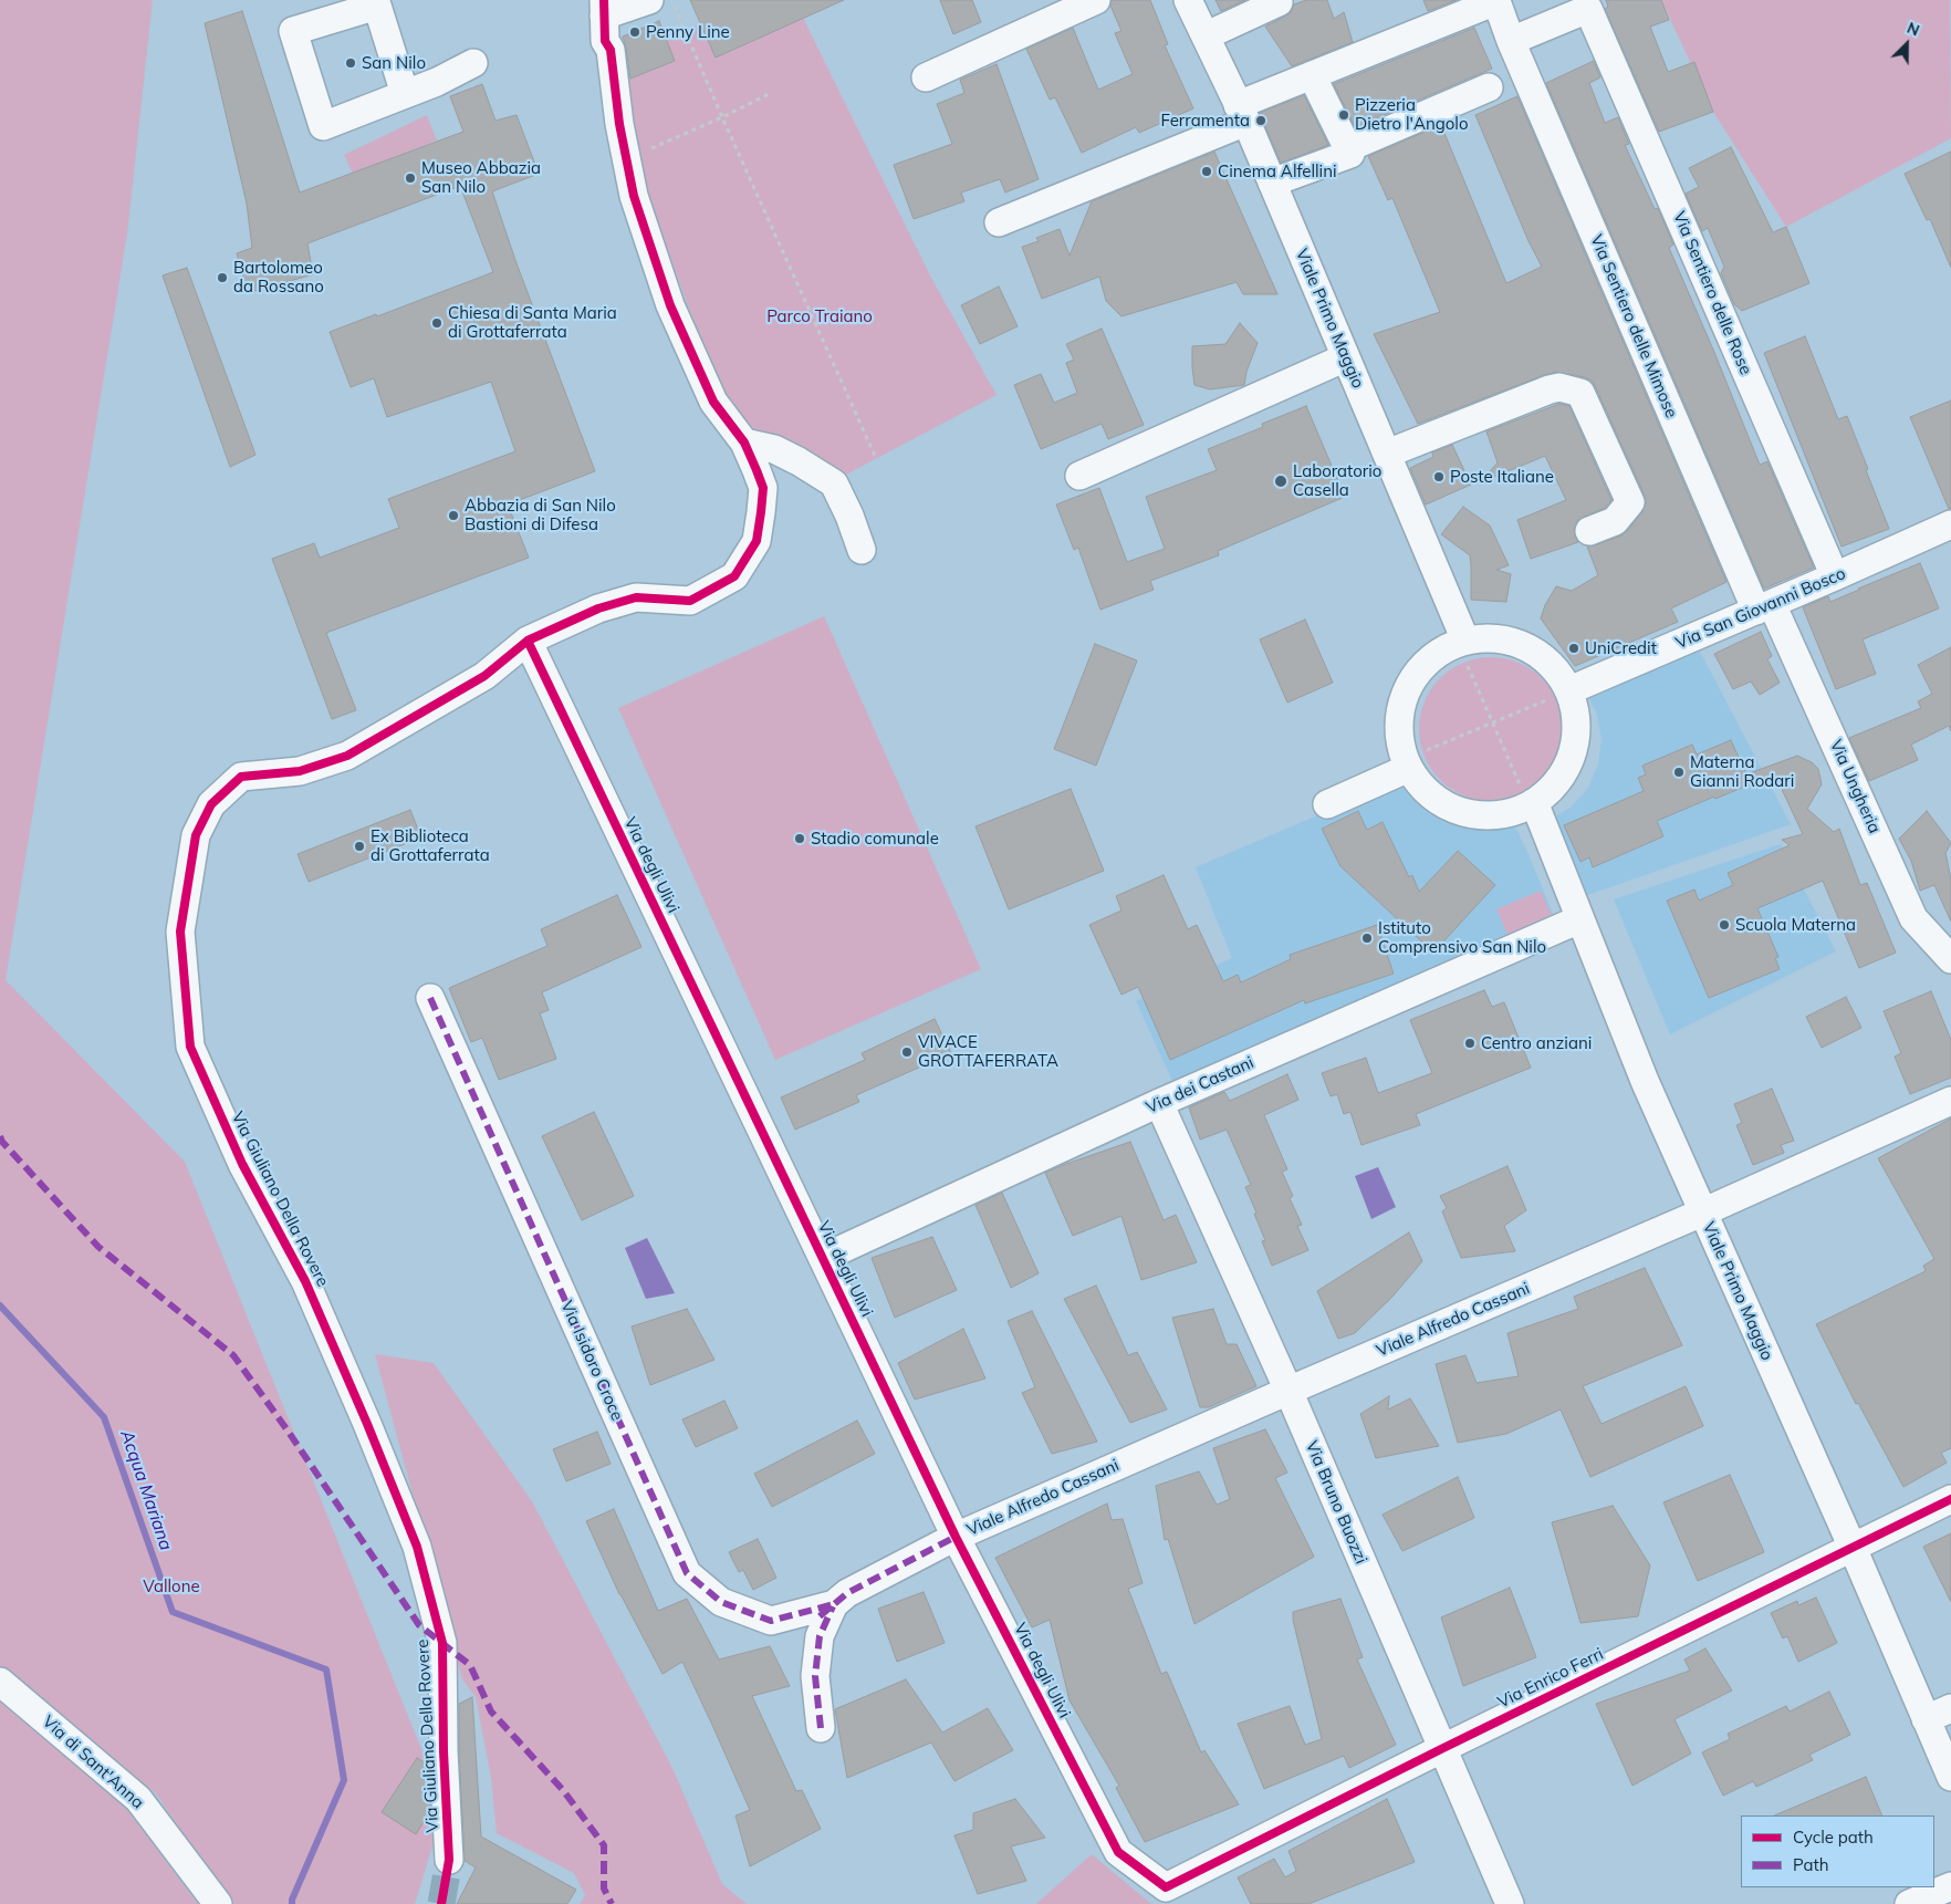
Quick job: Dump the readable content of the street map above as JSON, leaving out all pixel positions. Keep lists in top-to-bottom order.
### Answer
{
  "streets": {
    "street": [
      "Via Sentiero delle Rose",
      "Viale Primo Maggio",
      "Via Sentiero delle Mimose",
      "Via San Giovanni Bosco",
      "Via Ungheria",
      "Via degli Ulivi",
      "Via dei Castani",
      "Via Giuliano Della Rovere",
      "Viale Alfredo Cassani",
      "Via Isidoro Croce",
      "Via Bruno Buozzi",
      "Via Enrico Ferri",
      "Via di Sant'Anna"
    ]
  },
  "crossings": [
    ["Via Sentiero delle Rose", "Via Sentiero delle Mimose"],
    ["Via Sentiero delle Rose", "Via San Giovanni Bosco"],
    ["Viale Primo Maggio", "Via dei Castani"],
    ["Viale Primo Maggio", "Viale Alfredo Cassani"],
    ["Viale Primo Maggio", "Via Enrico Ferri"],
    ["Via Sentiero delle Mimose", "Via San Giovanni Bosco"],
    ["Via Sentiero delle Mimose", "Via Ungheria"],
    ["Via San Giovanni Bosco", "Via Ungheria"],
    ["Via degli Ulivi", "Via dei Castani"],
    ["Via degli Ulivi", "Via Giuliano Della Rovere"],
    ["Via degli Ulivi", "Viale Alfredo Cassani"],
    ["Via degli Ulivi", "Via Enrico Ferri"],
    ["Via dei Castani", "Via Bruno Buozzi"],
    ["Viale Alfredo Cassani", "Via Isidoro Croce"],
    ["Viale Alfredo Cassani", "Via Bruno Buozzi"],
    ["Via Bruno Buozzi", "Via Enrico Ferri"]
  ],
  "water": ["Acqua Mariana"],
  "parks": ["Parco Traiano", "Vallone"],
  "places": [
    "Penny Line",
    "San Nilo",
    "Pizzeria Dietro l'Angolo",
    "Ferramenta",
    "Cinema Alfellini",
    "Museo Abbazia San Nilo",
    "Bartolomeo da Rossano",
    "Chiesa di Santa Maria di Grottaferrata",
    "Poste Italiane",
    "Laboratorio Casella",
    "Abbazia di San Nilo Bastioni di Difesa",
    "UniCredit",
    "Materna Gianni Rodari",
    "Stadio comunale",
    "Ex Biblioteca di Grottaferrata",
    "Scuola Materna",
    "Istituto Comprensivo San Nilo",
    "Centro anziani",
    "VIVACE GROTTAFERRATA"
  ],
  "legend": ["Cycle path", "Path"],
  "north": "top right"
}
